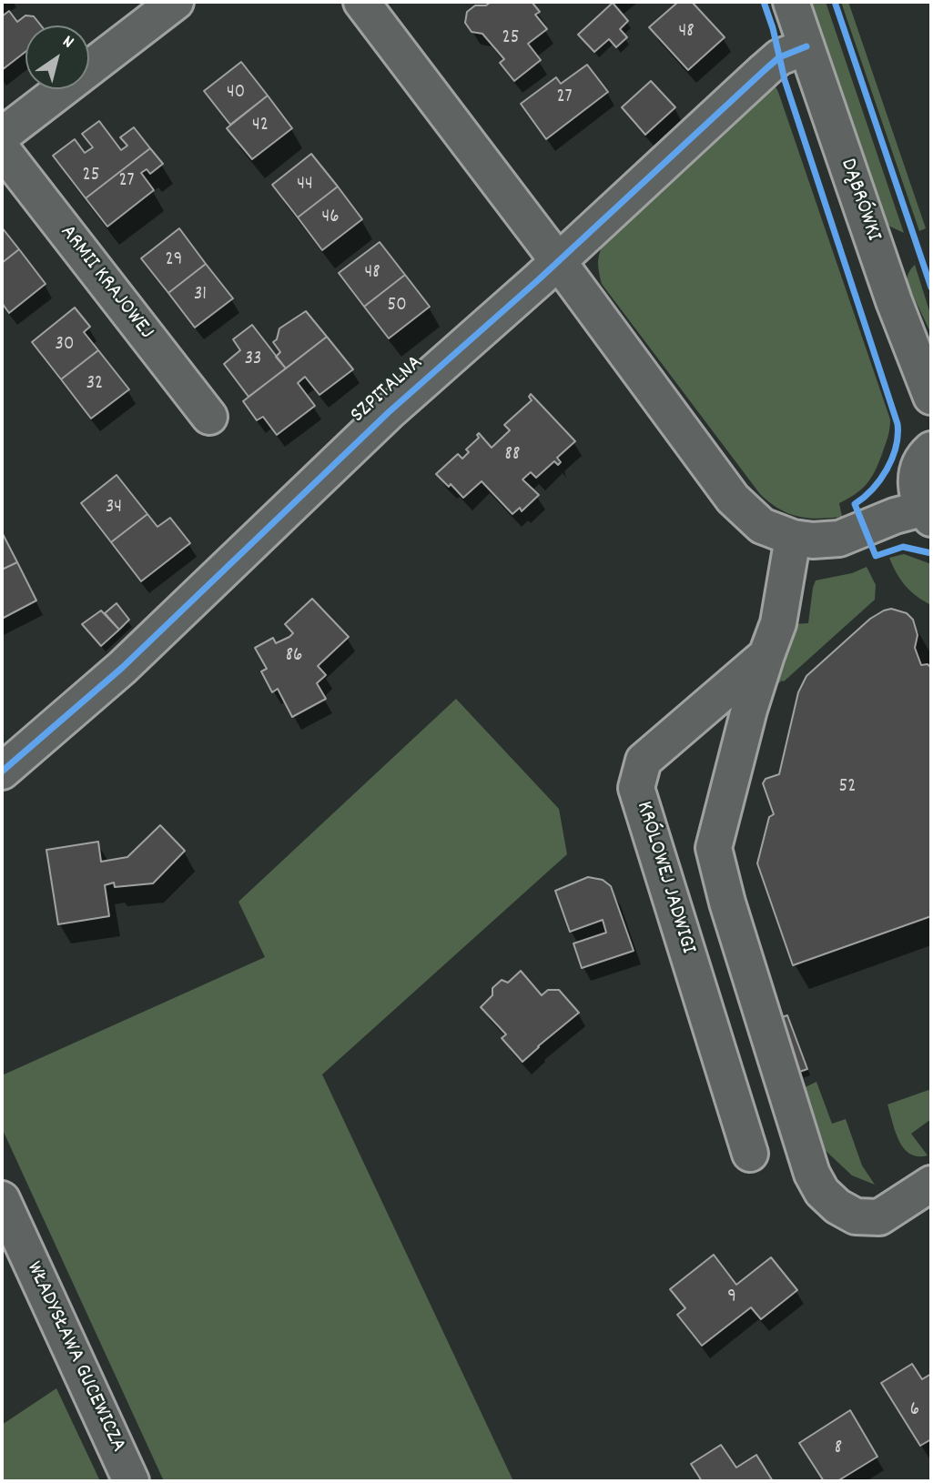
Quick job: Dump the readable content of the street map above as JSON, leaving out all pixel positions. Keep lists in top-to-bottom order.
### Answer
{
  "streets": {
    "street": [
      "DĄBRÓWKI",
      "ARMII KRAJOWEJ",
      "SZPITALNA",
      "KRÓLOWEJ JADWIGI",
      "WŁADYSŁAWA GUCEWICZA"
    ]
  },
  "crossings": [
    ["DĄBRÓWKI", "SZPITALNA"]
  ],
  "house_numbers": [
    "48",
    "25",
    "40",
    "27",
    "42",
    "25",
    "27",
    "44",
    "46",
    "29",
    "48",
    "31",
    "50",
    "30",
    "33",
    "32",
    "88",
    "34",
    "86",
    "52",
    "9",
    "6",
    "8"
  ],
  "north": "top right"
}
